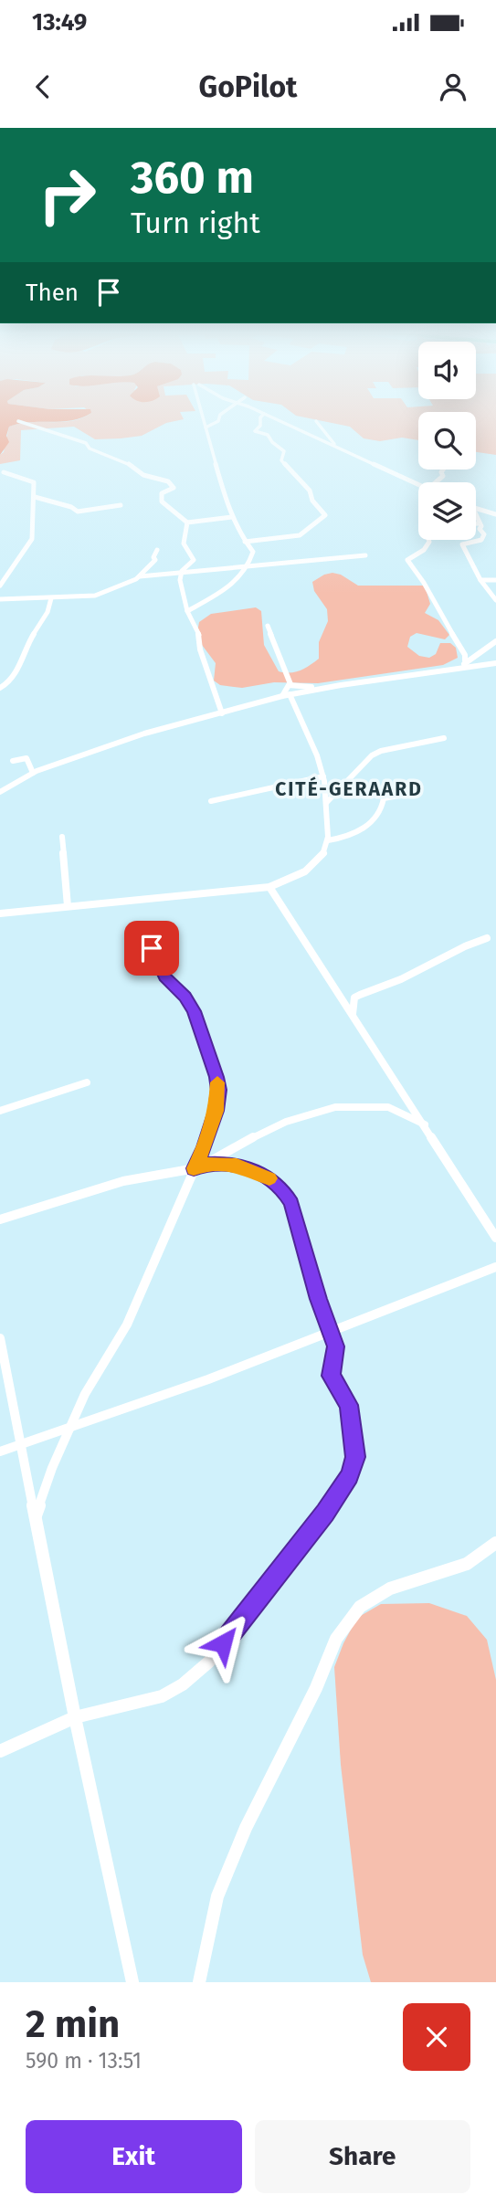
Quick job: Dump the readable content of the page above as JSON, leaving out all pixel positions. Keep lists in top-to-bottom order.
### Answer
{
  "districts": ["CITÉ-GERAARD"],
  "page": {
    "status": "13:49",
    "header": "GoPilot",
    "turn": ["360 m", "Turn right"],
    "then": "Then",
    "heading": ["2 min", "590 m · 13:51"],
    "buttons": ["Exit", "Share"]
  }
}
